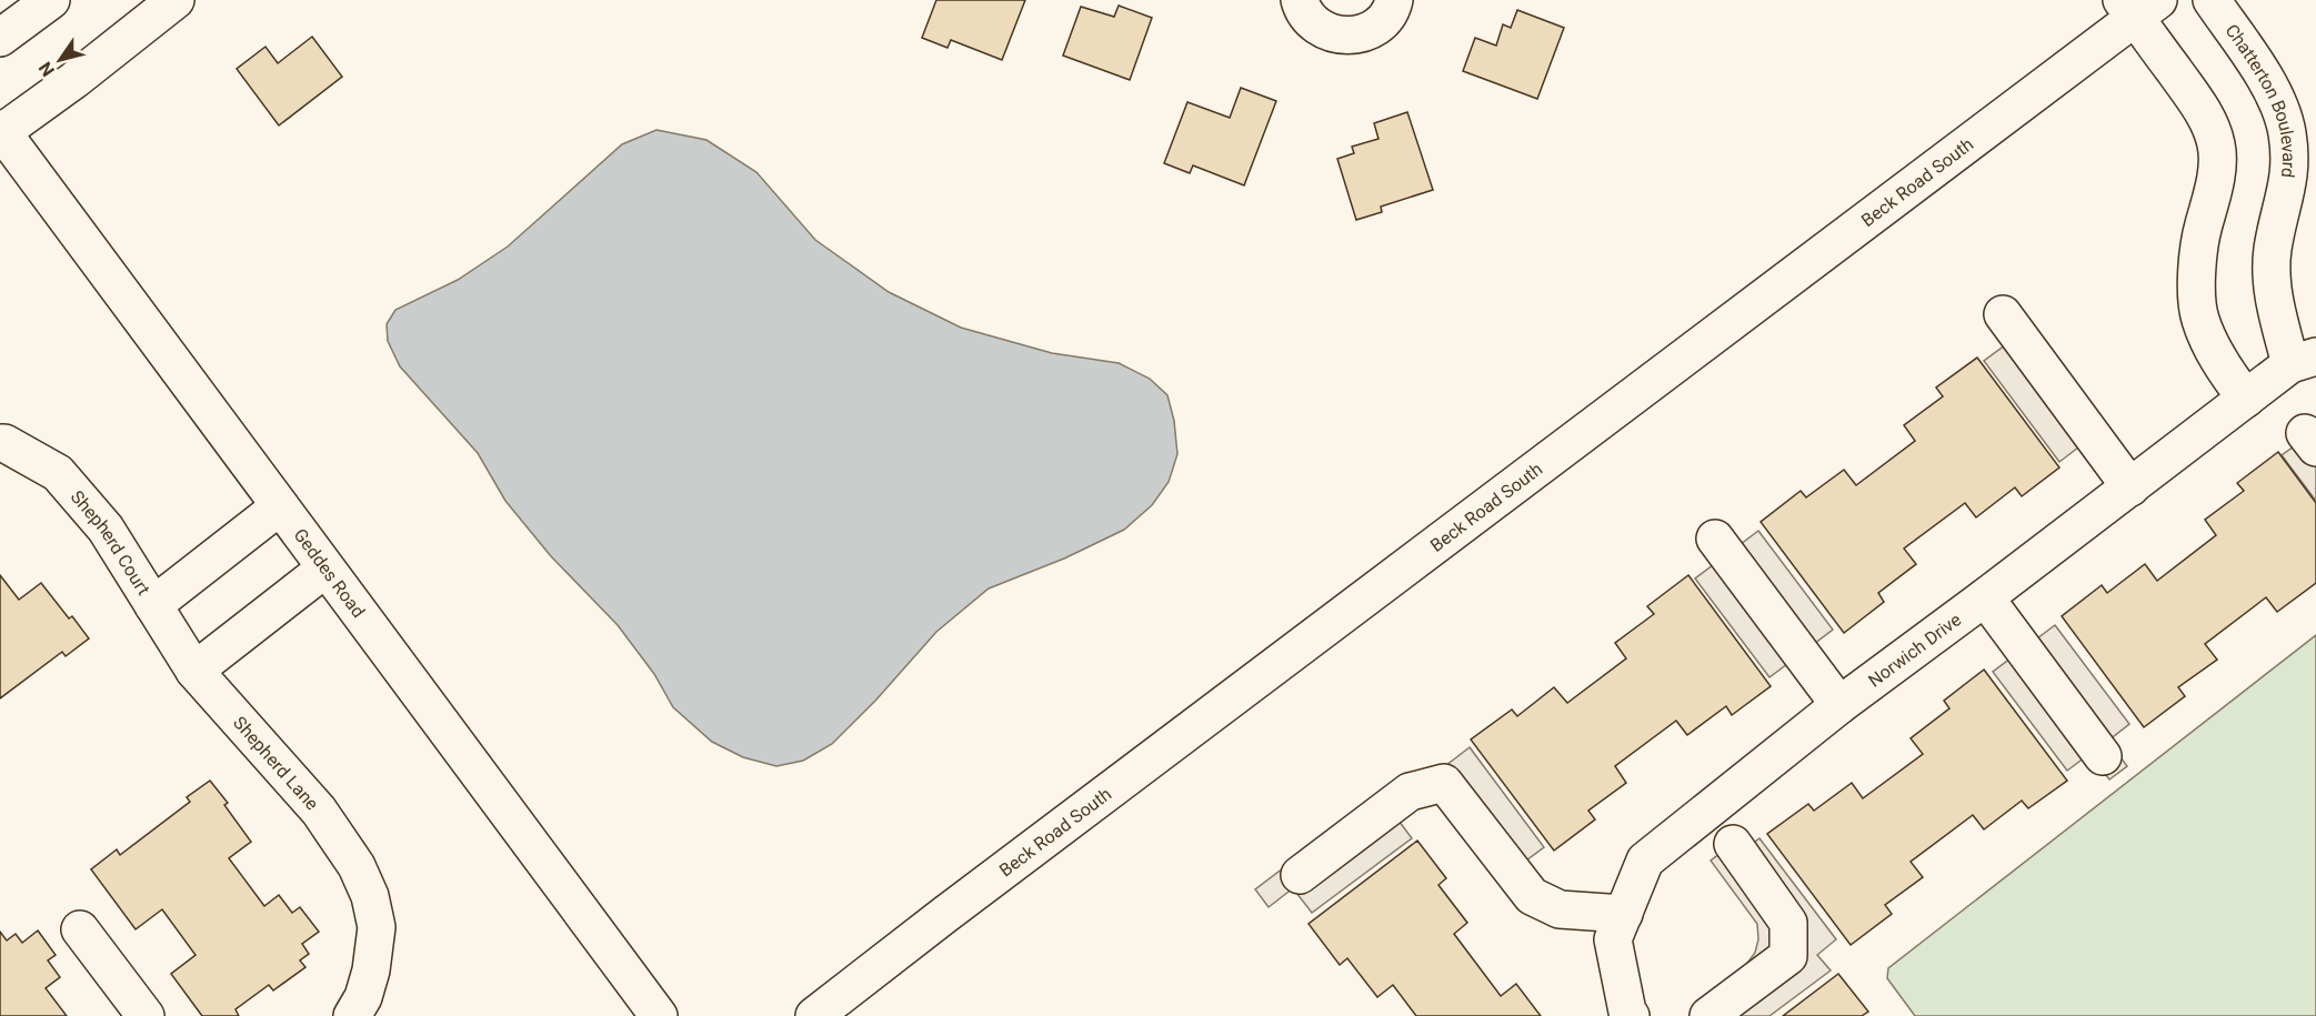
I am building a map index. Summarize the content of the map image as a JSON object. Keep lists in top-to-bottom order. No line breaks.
{"streets":{"street":["Chatterton Boulevard","Beck Road South","Shepherd Court","Geddes Road","Norwich Drive","Shepherd Lane"]},"crossings":[["Chatterton Boulevard","Norwich Drive"],["Shepherd Court","Shepherd Lane"]],"north":"bottom left"}
